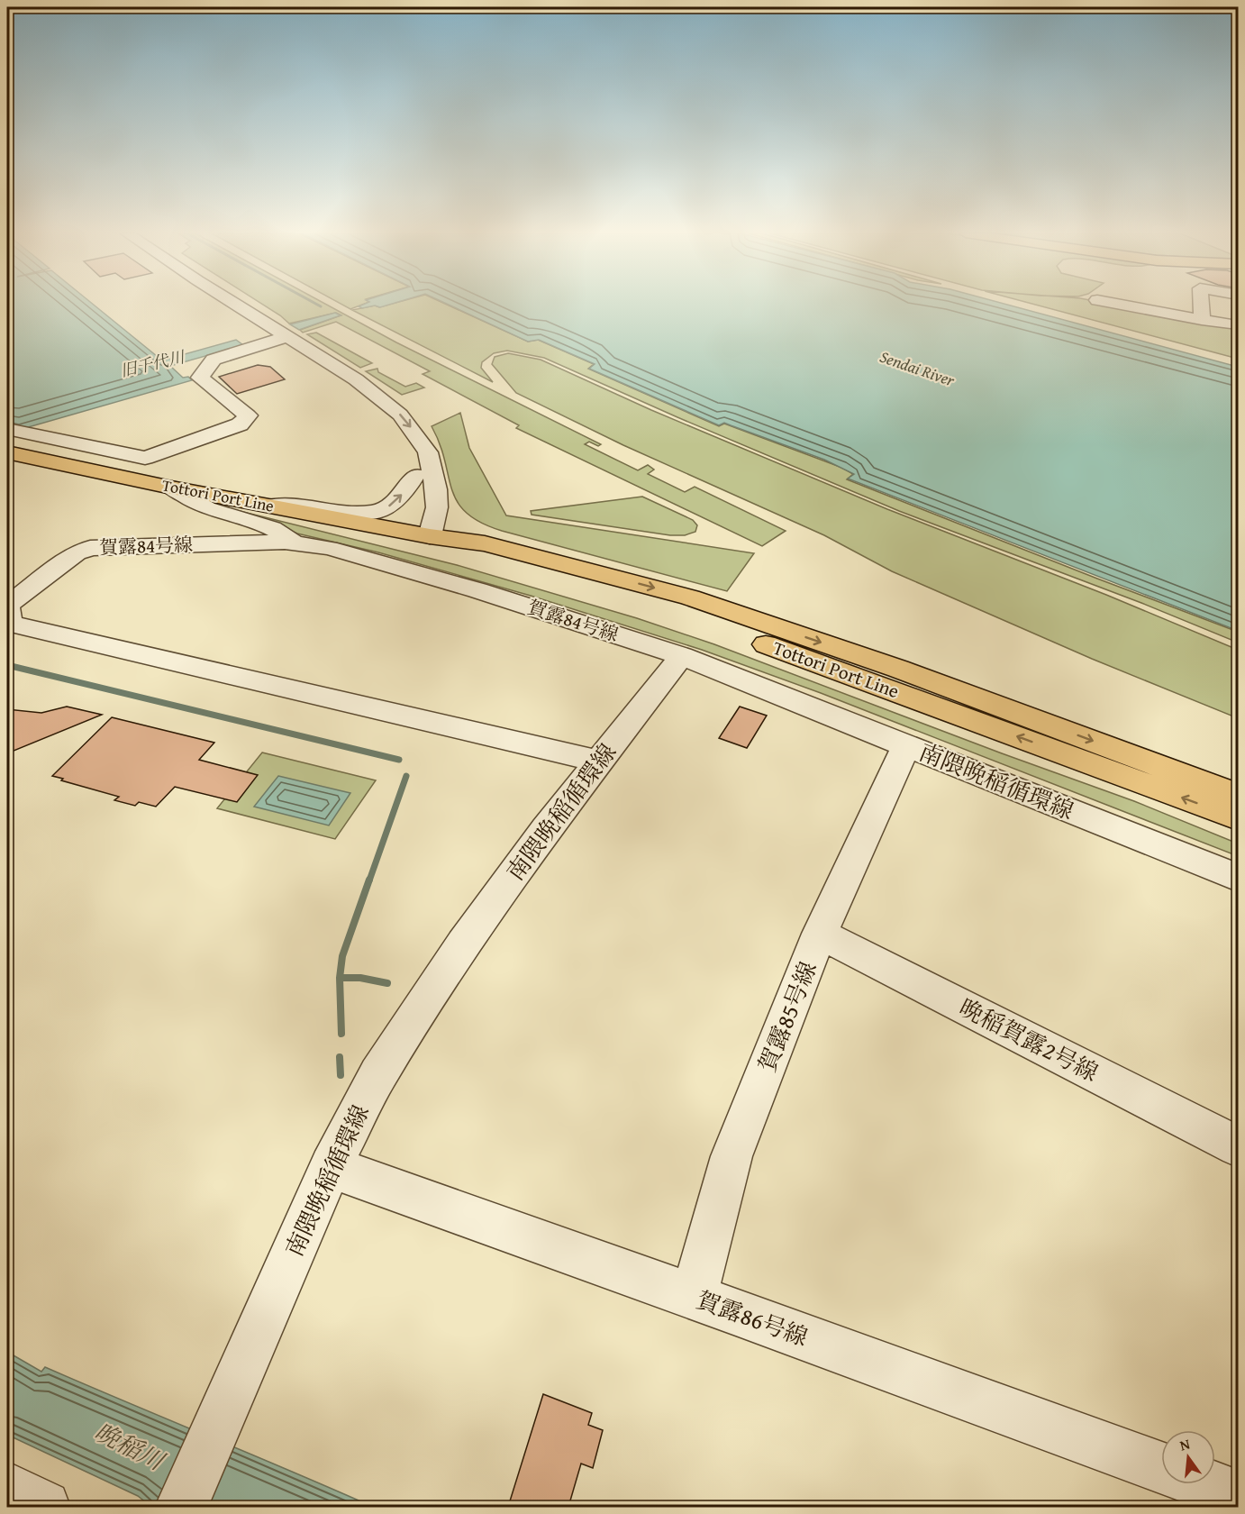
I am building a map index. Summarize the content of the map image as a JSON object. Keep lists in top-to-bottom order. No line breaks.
{"streets":{"main road":["Tottori Port Line"],"street":["賀露84号線","南隈晩稲循環線","賀露85号線","晩稲賀露2号線","賀露86号線"]},"crossings":[["賀露84号線","南隈晩稲循環線"],["南隈晩稲循環線","賀露85号線"],["南隈晩稲循環線","賀露86号線"],["賀露85号線","晩稲賀露2号線"],["賀露85号線","賀露86号線"]],"water":["旧千代川","Sendai River","晩稲川"],"north":"top"}
